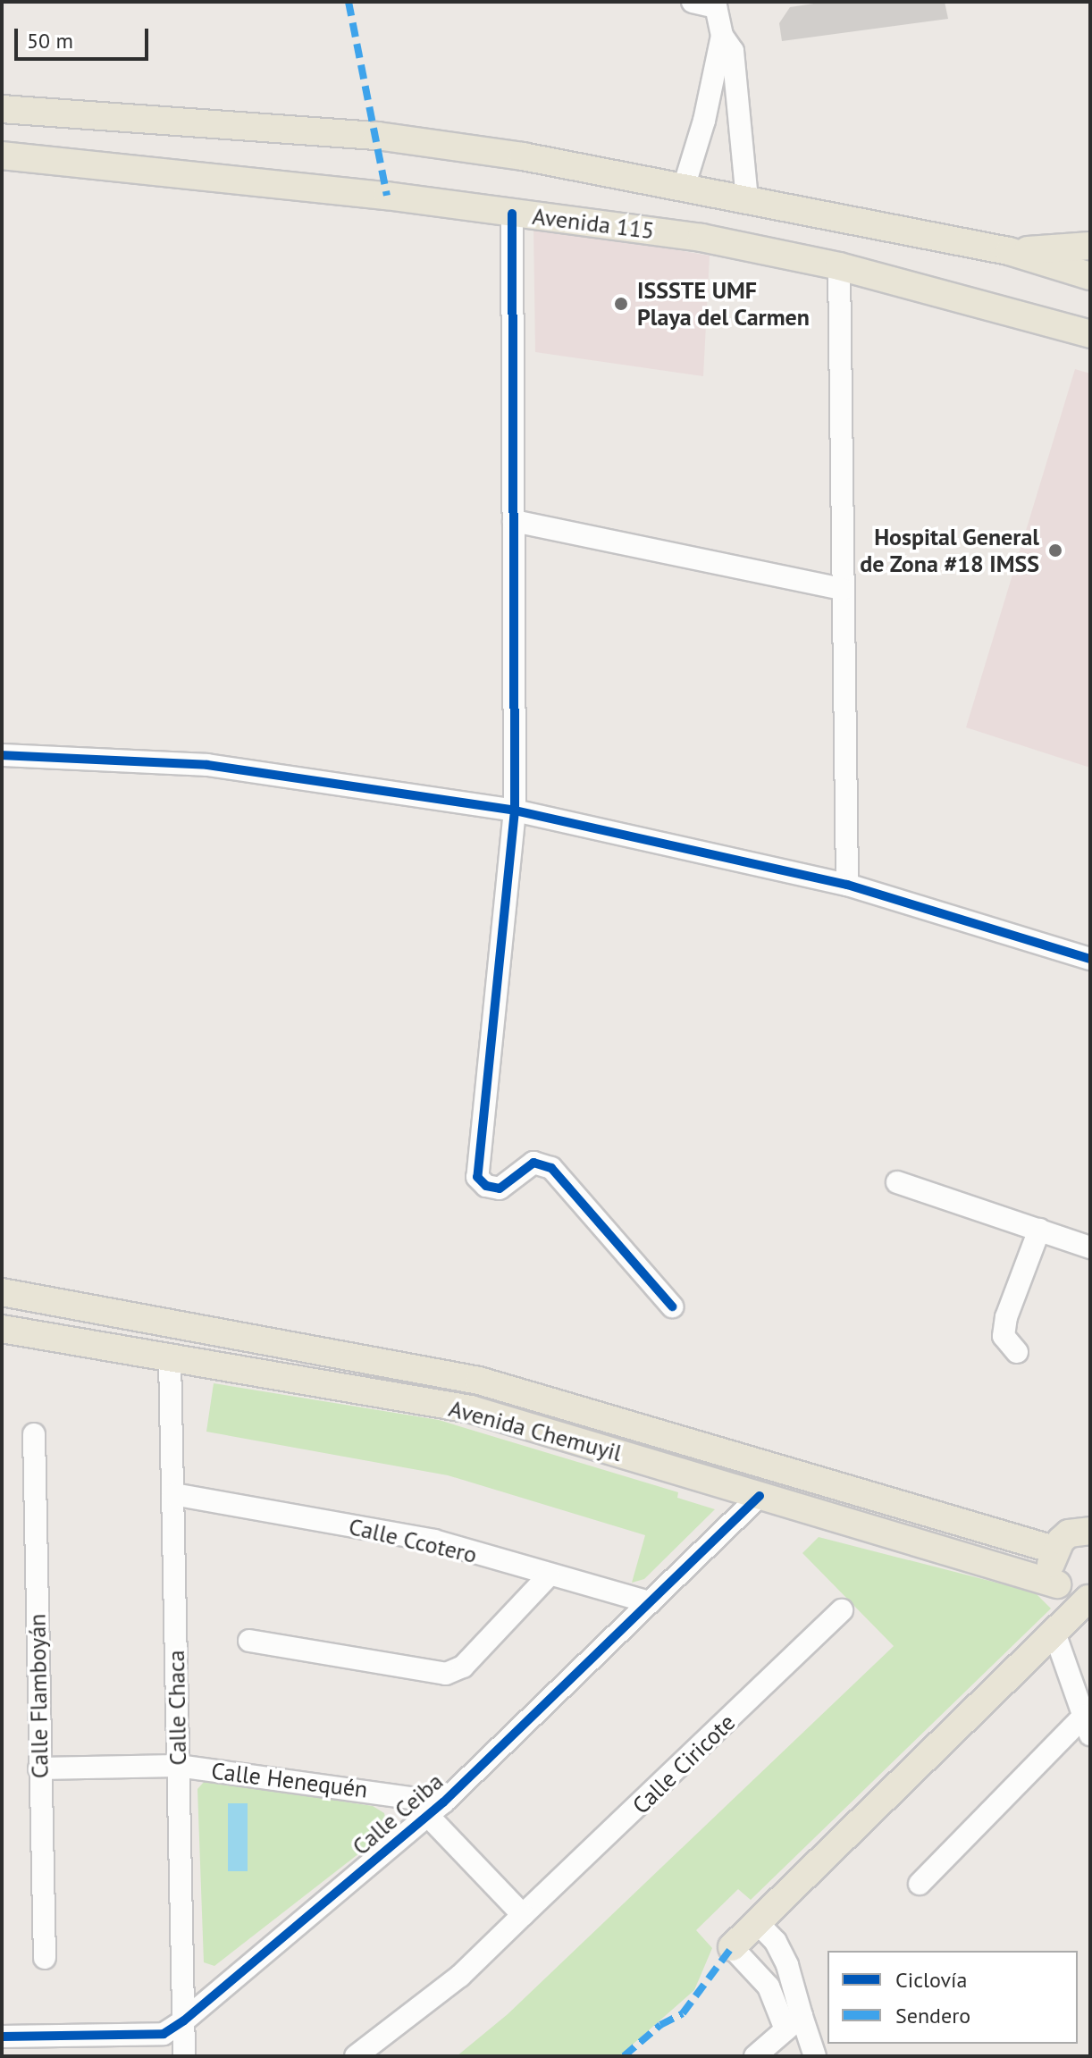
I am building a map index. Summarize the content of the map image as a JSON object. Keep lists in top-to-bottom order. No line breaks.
{"streets":{"main road":["Avenida 115","Avenida Chemuyil"],"street":["Calle Ccotero","Calle Flamboyán","Calle Chaca","Calle Ciricote","Calle Henequén","Calle Ceiba"]},"crossings":[["Avenida Chemuyil","Calle Chaca"],["Avenida Chemuyil","Calle Ceiba"],["Calle Ccotero","Calle Chaca"],["Calle Ccotero","Calle Ceiba"],["Calle Flamboyán","Calle Henequén"],["Calle Chaca","Calle Henequén"],["Calle Chaca","Calle Ceiba"],["Calle Henequén","Calle Ceiba"]],"places":["ISSSTE UMF Playa del Carmen","Hospital General de Zona #18 IMSS"],"legend":["Ciclovía","Sendero"],"scale_bar":"50 m"}
